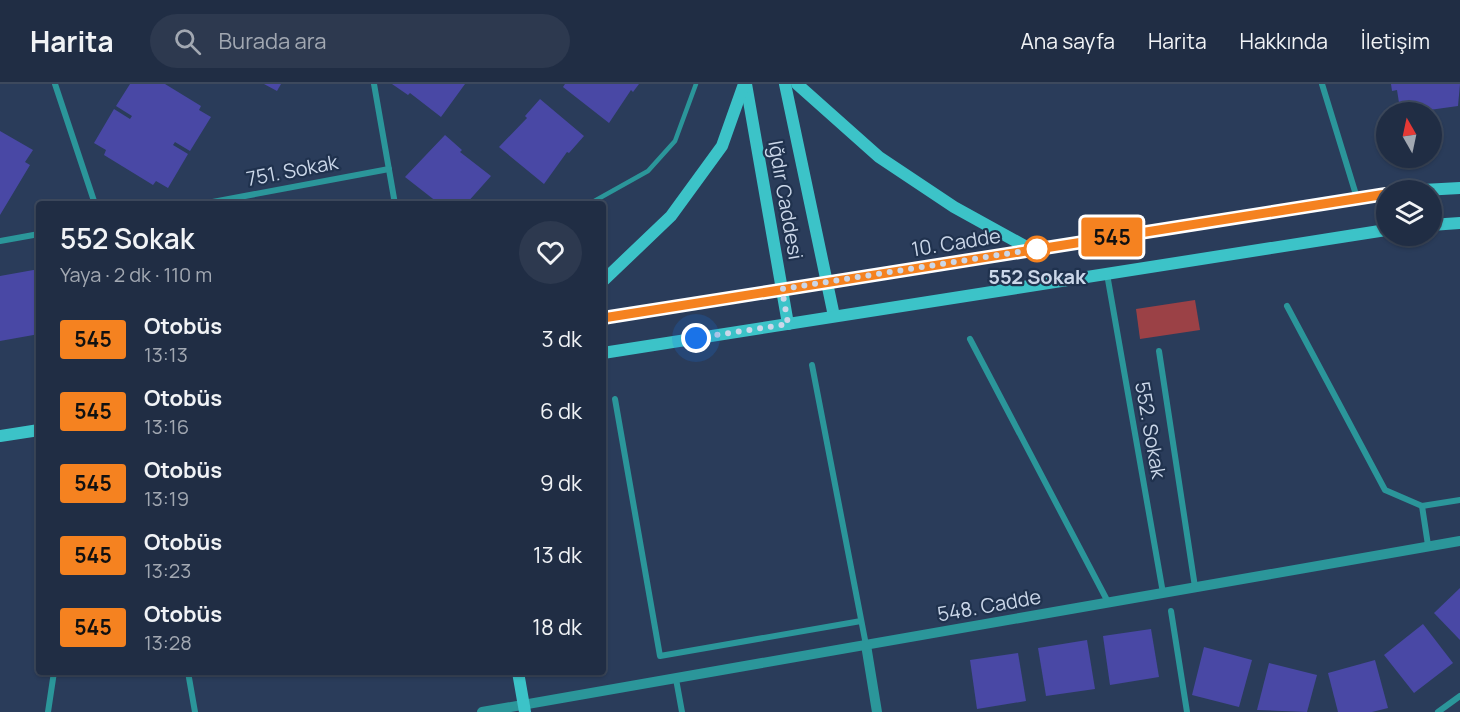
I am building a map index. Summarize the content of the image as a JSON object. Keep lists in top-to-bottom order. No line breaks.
{"streets":{"main road":["Iğdır Caddesi","10. Cadde"],"street":["751. Sokak","552. Sokak","548. Cadde"]},"crossings":[["Iğdır Caddesi","10. Cadde"],["552. Sokak","548. Cadde"]],"places":["552 Sokak"],"lines":["bus line 545"],"north":"top","page":{"header":"Harita","search":"Burada ara","nav":["Ana sayfa","Harita","Hakkında","İletişim"],"on_map":"545","heading":["552 Sokak","Yaya · 2 dk · 110 m"],"list":[{"mark":"545","name":"Otobüs","note":"13:13","value":"3 dk"},{"mark":"545","name":"Otobüs","note":"13:16","value":"6 dk"},{"mark":"545","name":"Otobüs","note":"13:19","value":"9 dk"},{"mark":"545","name":"Otobüs","note":"13:23","value":"13 dk"},{"mark":"545","name":"Otobüs","note":"13:28","value":"18 dk"}]}}
